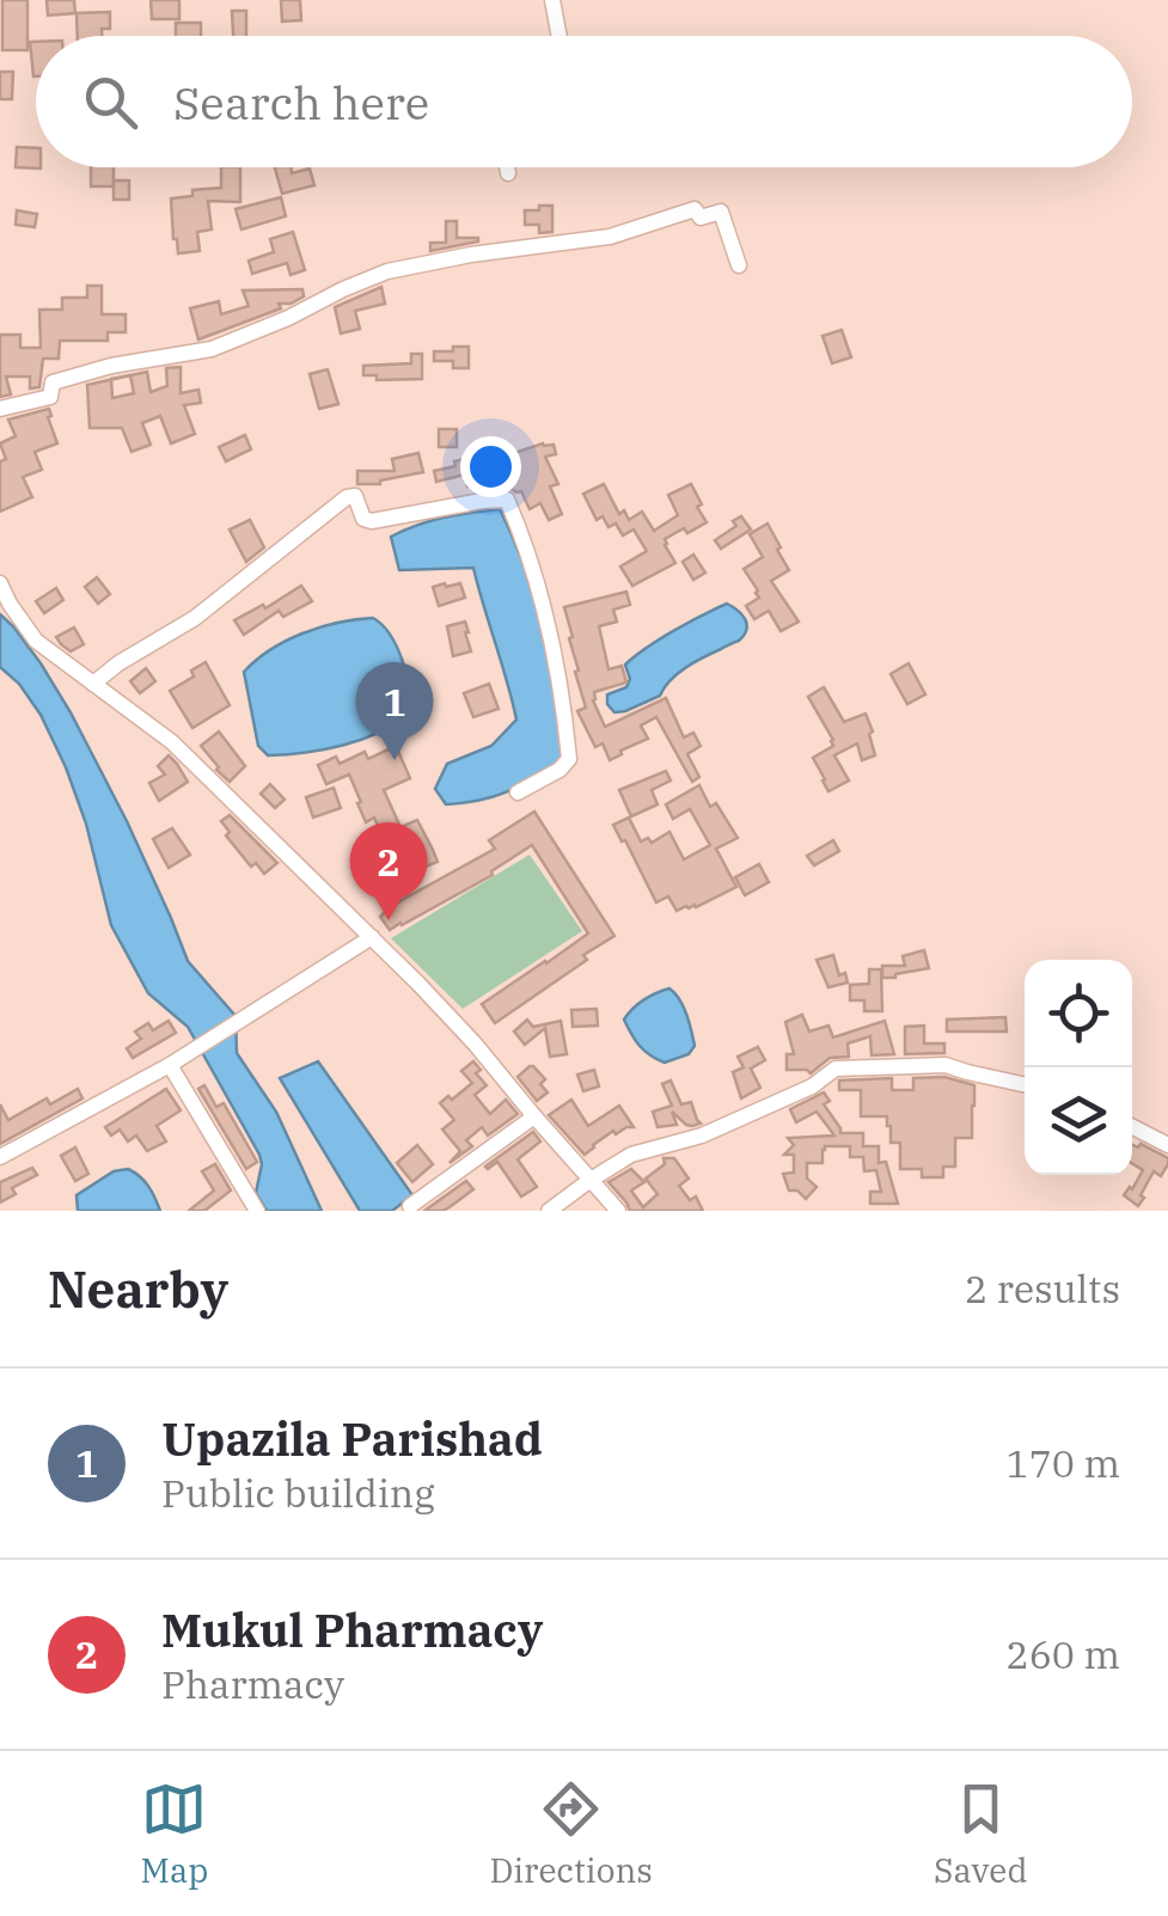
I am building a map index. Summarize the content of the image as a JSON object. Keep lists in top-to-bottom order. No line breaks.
{"page":{"search":"Search here","pins":["1","2"],"heading":["Nearby","2 results"],"list":[{"mark":"1","name":"Upazila Parishad","note":"Public building","value":"170 m"},{"mark":"2","name":"Mukul Pharmacy","note":"Pharmacy","value":"260 m"}],"nav":["Map","Directions","Saved"]}}
